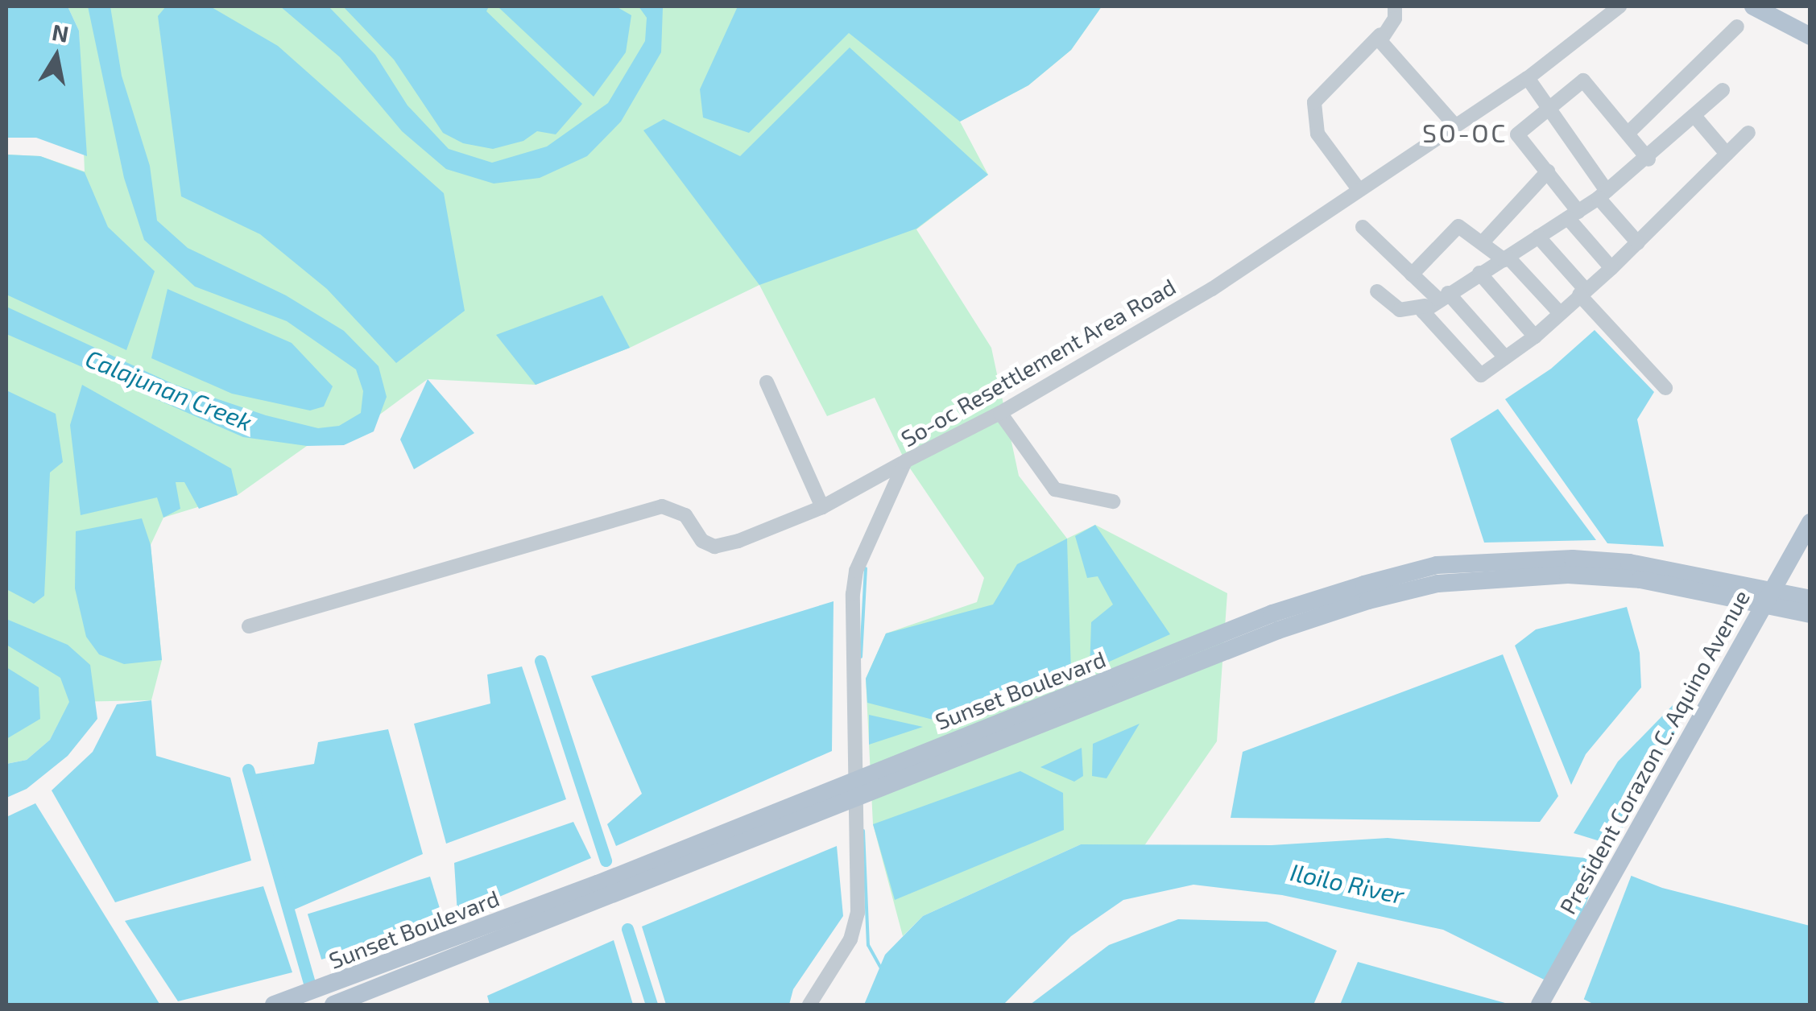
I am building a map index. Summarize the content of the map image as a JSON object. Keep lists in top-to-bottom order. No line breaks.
{"streets":{"main road":["Sunset Boulevard","President Corazon C. Aquino Avenue"],"street":["So-oc Resettlement Area Road"]},"crossings":[["So-oc Resettlement Area Road","Sunset Boulevard"],["Sunset Boulevard","President Corazon C. Aquino Avenue"]],"districts":["SO-OC"],"water":["Calajunan Creek","Iloilo River"],"north":"top"}
